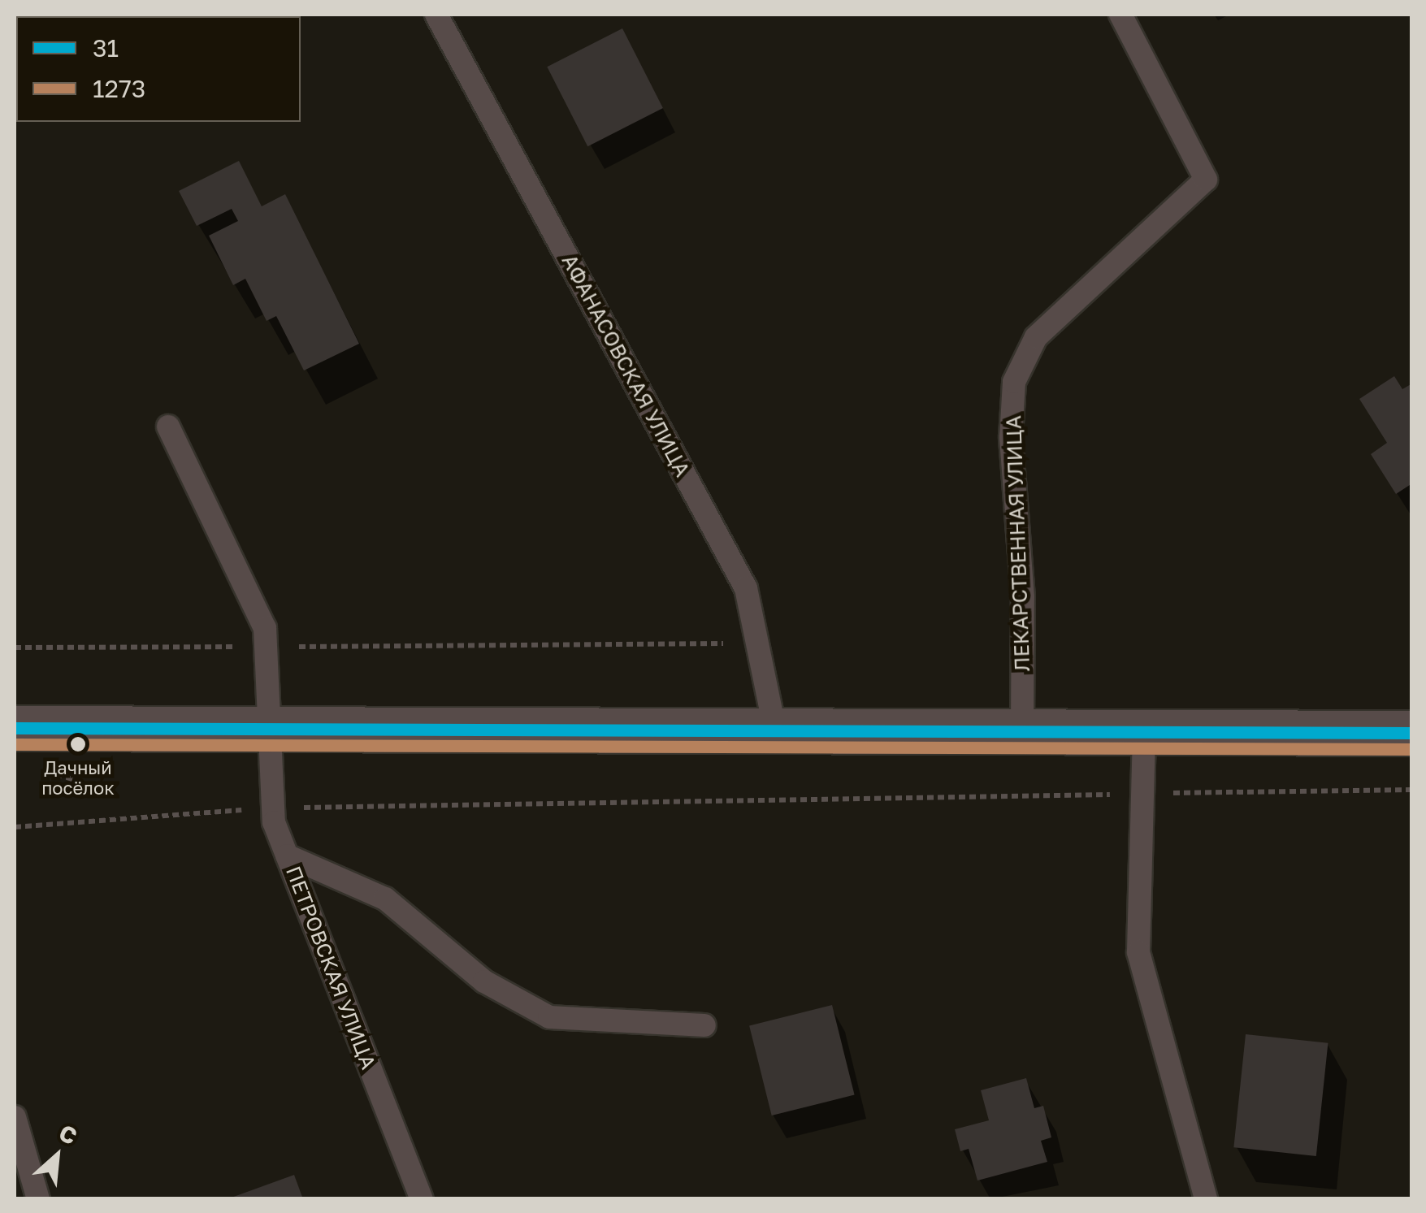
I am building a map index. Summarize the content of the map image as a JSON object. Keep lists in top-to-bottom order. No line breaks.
{"streets":{"lane":["АФАНАСОВСКАЯ УЛИЦА","ЛЕКАРСТВЕННАЯ УЛИЦА","ПЕТРОВСКАЯ УЛИЦА"]},"places":["Дачный посёлок"],"lines":["transit line 31","transit line 1273"],"legend":["31","1273"],"north":"top right"}
